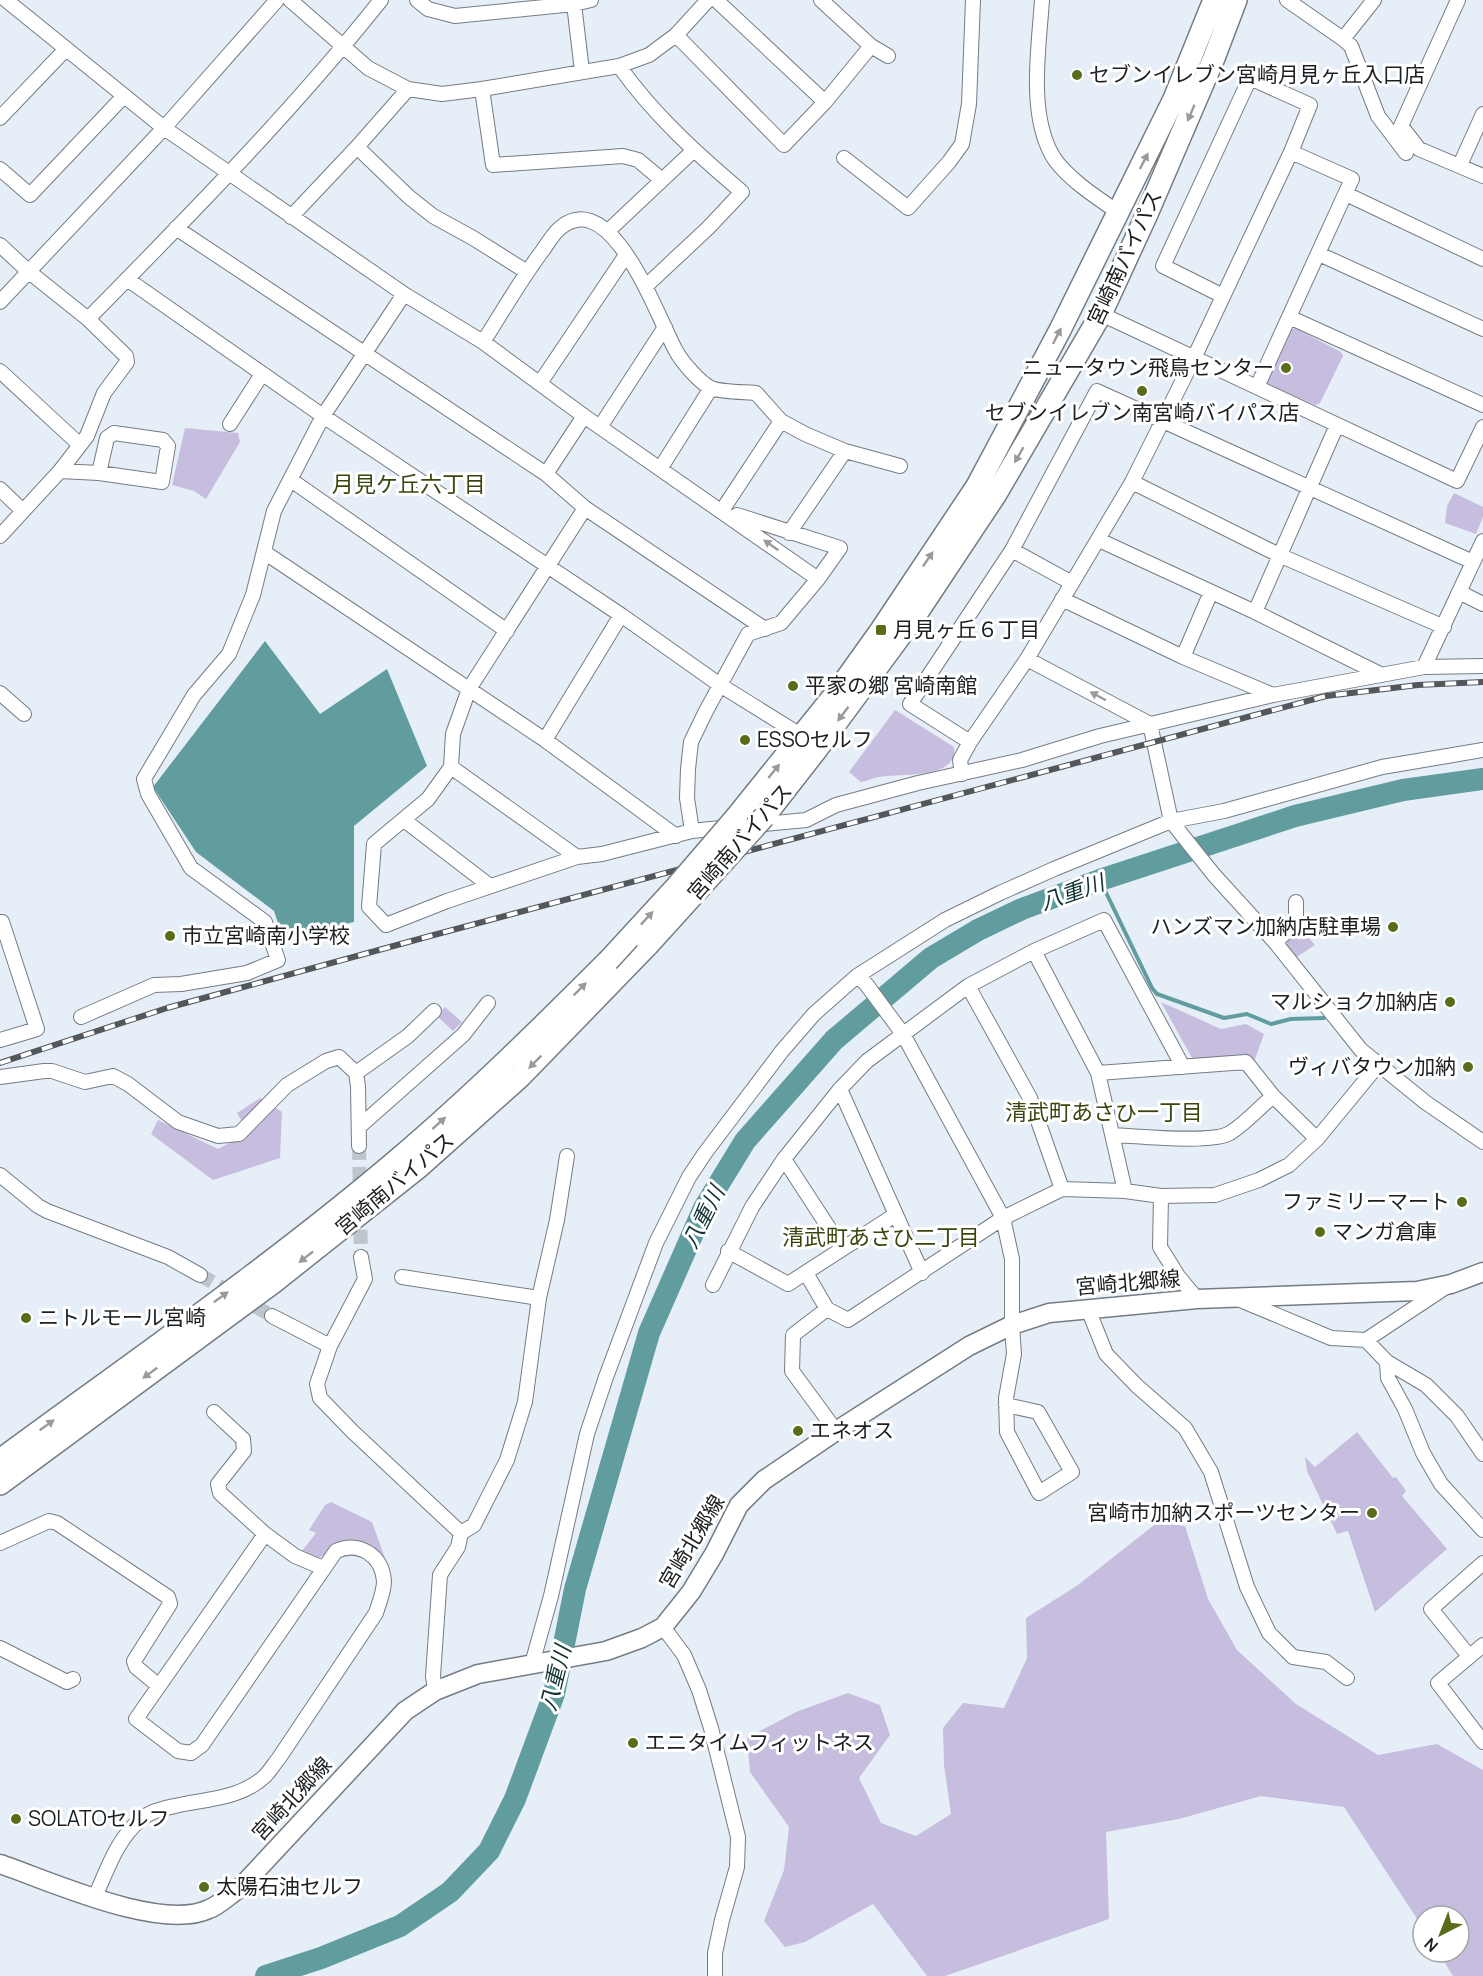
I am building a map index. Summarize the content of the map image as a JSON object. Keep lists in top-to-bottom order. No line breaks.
{"streets":{"highway":["宮崎南バイパス"],"main road":["宮崎北郷線"]},"districts":["月見ケ丘六丁目","清武町あさひ一丁目","清武町あさひ二丁目"],"water":["八重川"],"places":{"other":["セブンイレブン宮崎月見ヶ丘入口店","ニュータウン飛鳥センター","セブンイレブン南宮崎バイパス店","平家の郷 宮崎南館","ESSOセルフ","ハンズマン加納店駐車場","市立宮崎南小学校","マルショク加納店","ヴィバタウン加納","ファミリーマート","マンガ倉庫","ニトルモール宮崎","エネオス","宮崎市加納スポーツセンター","エニタイムフィットネス","SOLATOセルフ","太陽石油セルフ"],"transit":["月見ヶ丘６丁目"]},"north":"bottom left"}
